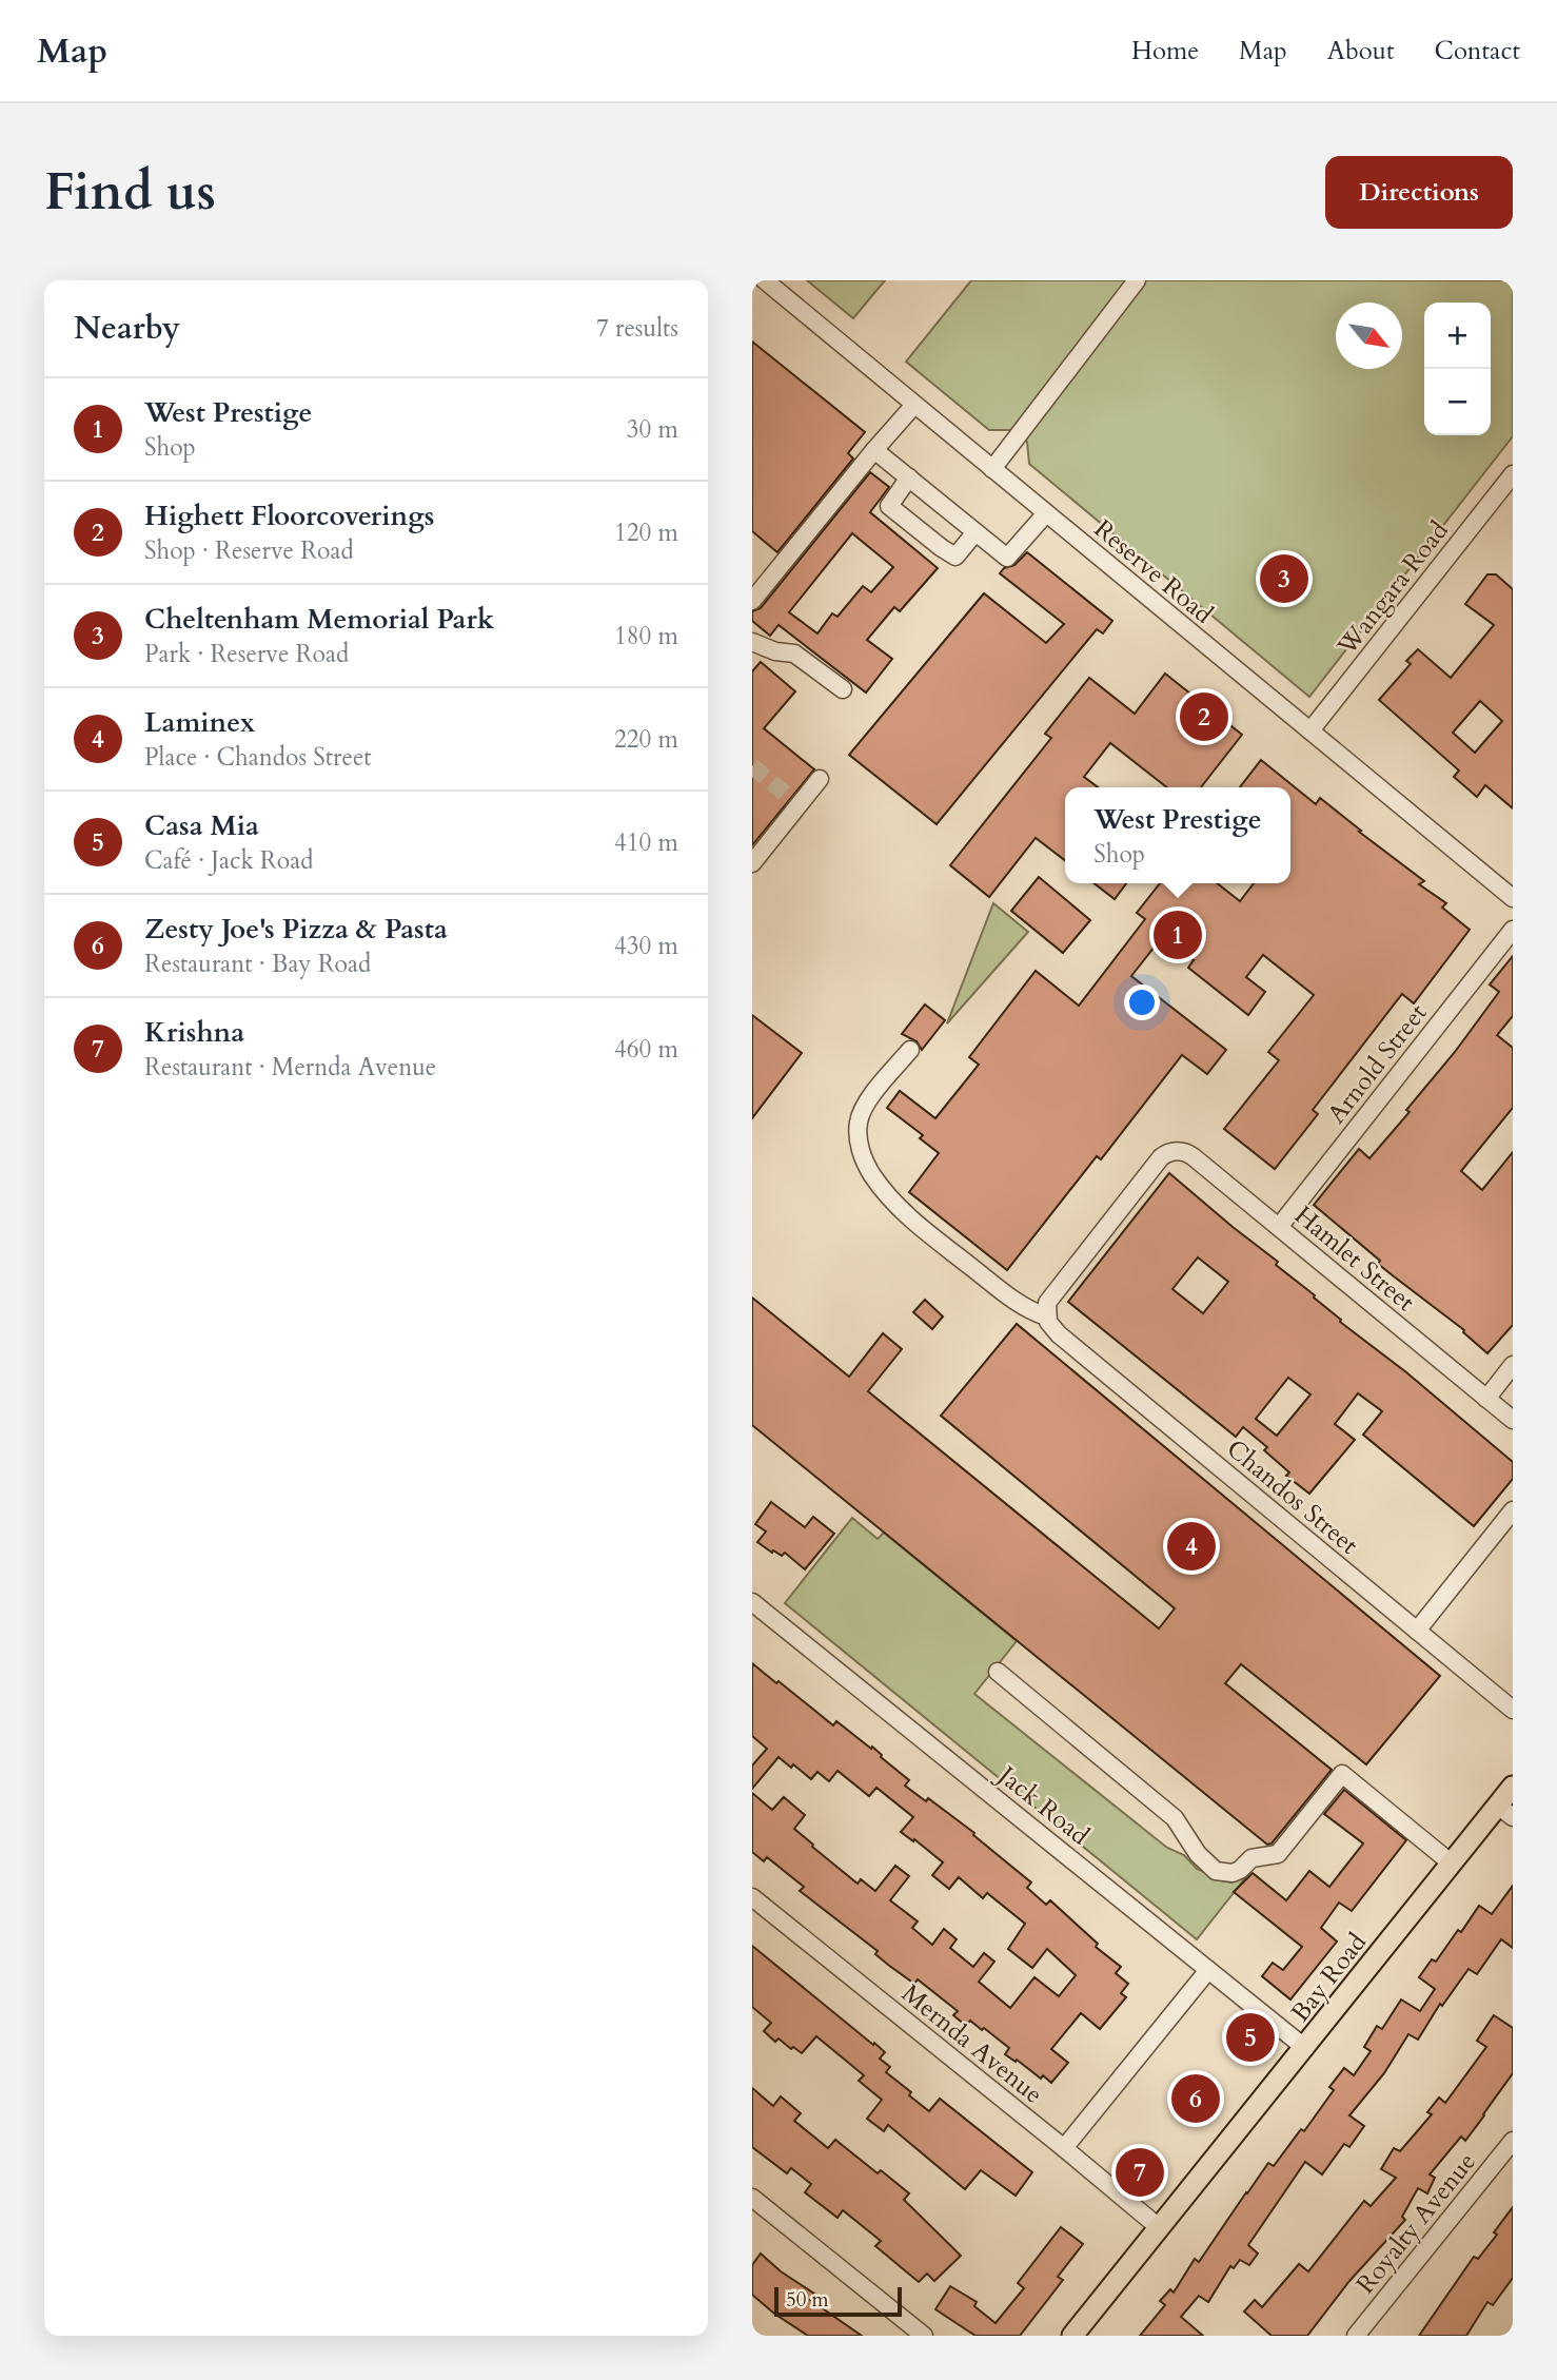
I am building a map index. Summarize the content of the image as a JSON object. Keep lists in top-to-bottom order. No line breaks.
{"streets":{"main road":["Bay Road"],"street":["Reserve Road","Wangara Road","Arnold Street","Hamlet Street","Chandos Street","Jack Road","Mernda Avenue","Royalty Avenue"]},"crossings":[["Reserve Road","Wangara Road"],["Arnold Street","Hamlet Street"],["Hamlet Street","Chandos Street"],["Jack Road","Bay Road"],["Bay Road","Mernda Avenue"]],"scale_bar":"50 m","north":"bottom right","page":{"header":"Map","nav":["Home","Map","About","Contact"],"buttons":"Directions","title":"Find us","heading":["Nearby","7 results"],"map_buttons":["+","−"],"list":[{"mark":"1","name":"West Prestige","note":"Shop","value":"30 m"},{"mark":"2","name":"Highett Floorcoverings","note":"Shop · Reserve Road","value":"120 m"},{"mark":"3","name":"Cheltenham Memorial Park","note":"Park · Reserve Road","value":"180 m"},{"mark":"4","name":"Laminex","note":"Place · Chandos Street","value":"220 m"},{"mark":"5","name":"Casa Mia","note":"Café · Jack Road","value":"410 m"},{"mark":"6","name":"Zesty Joe's Pizza & Pasta","note":"Restaurant · Bay Road","value":"430 m"},{"mark":"7","name":"Krishna","note":"Restaurant · Mernda Avenue","value":"460 m"}],"pins":["3","2","1","4","5","6","7"],"popup":["West Prestige","Shop"],"scale":"50 m"}}
